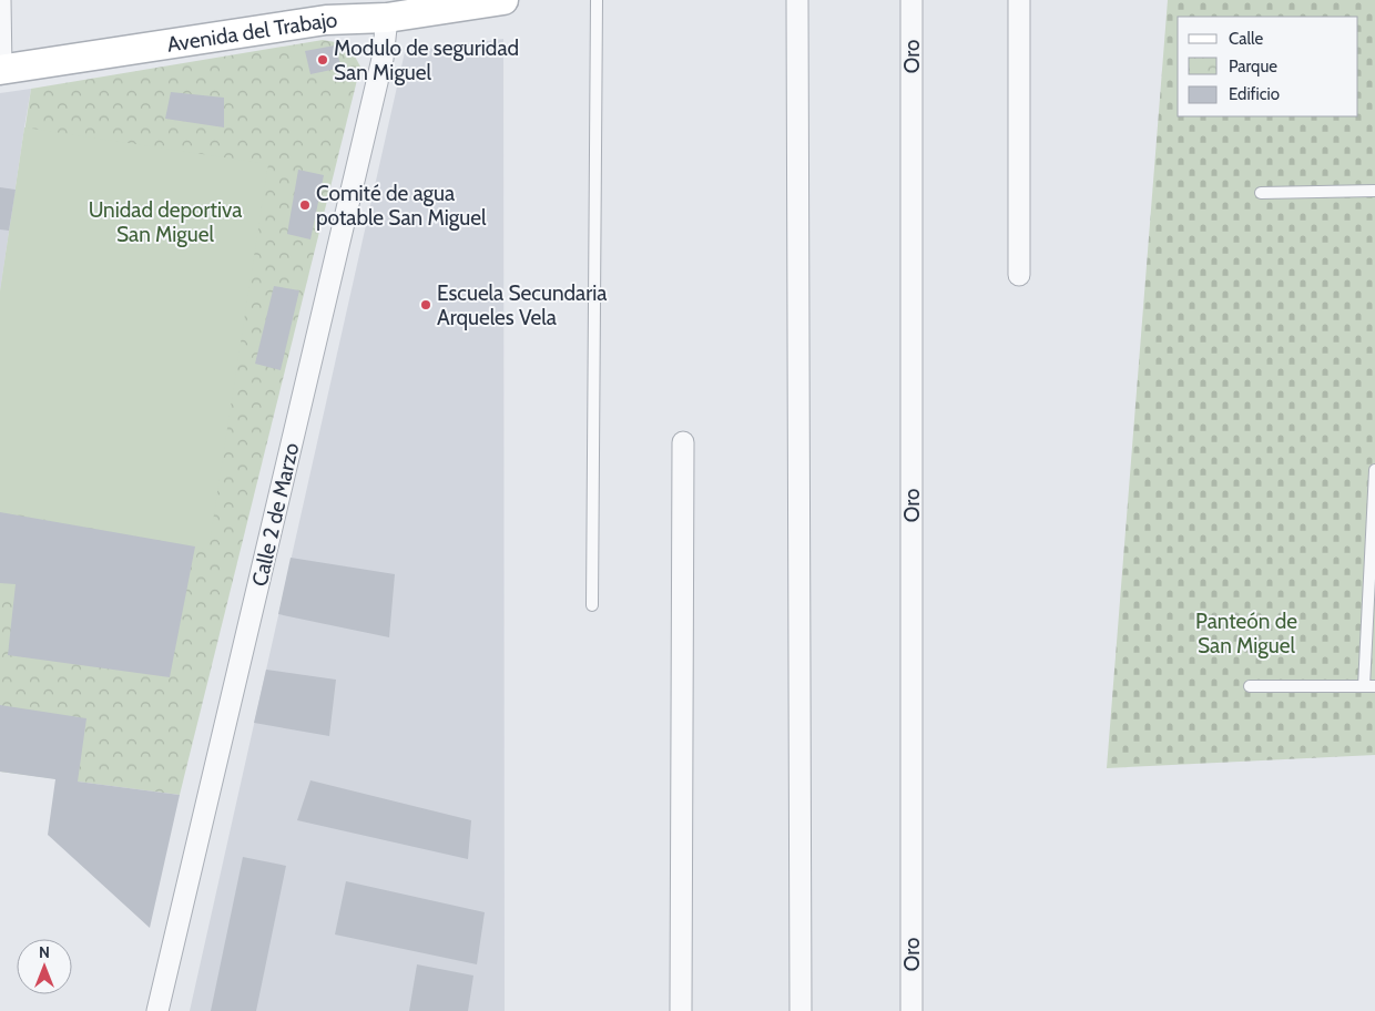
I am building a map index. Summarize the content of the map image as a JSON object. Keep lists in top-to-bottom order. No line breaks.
{"streets":{"main road":["Avenida del Trabajo"],"street":["Oro","Calle 2 de Marzo"]},"crossings":[["Avenida del Trabajo","Calle 2 de Marzo"]],"parks":["Unidad deportiva San Miguel","Panteón de San Miguel"],"places":["Modulo de seguridad San Miguel","Comité de agua potable San Miguel","Escuela Secundaria Arqueles Vela"],"legend":["Calle","Parque","Edificio"],"north":"top"}
